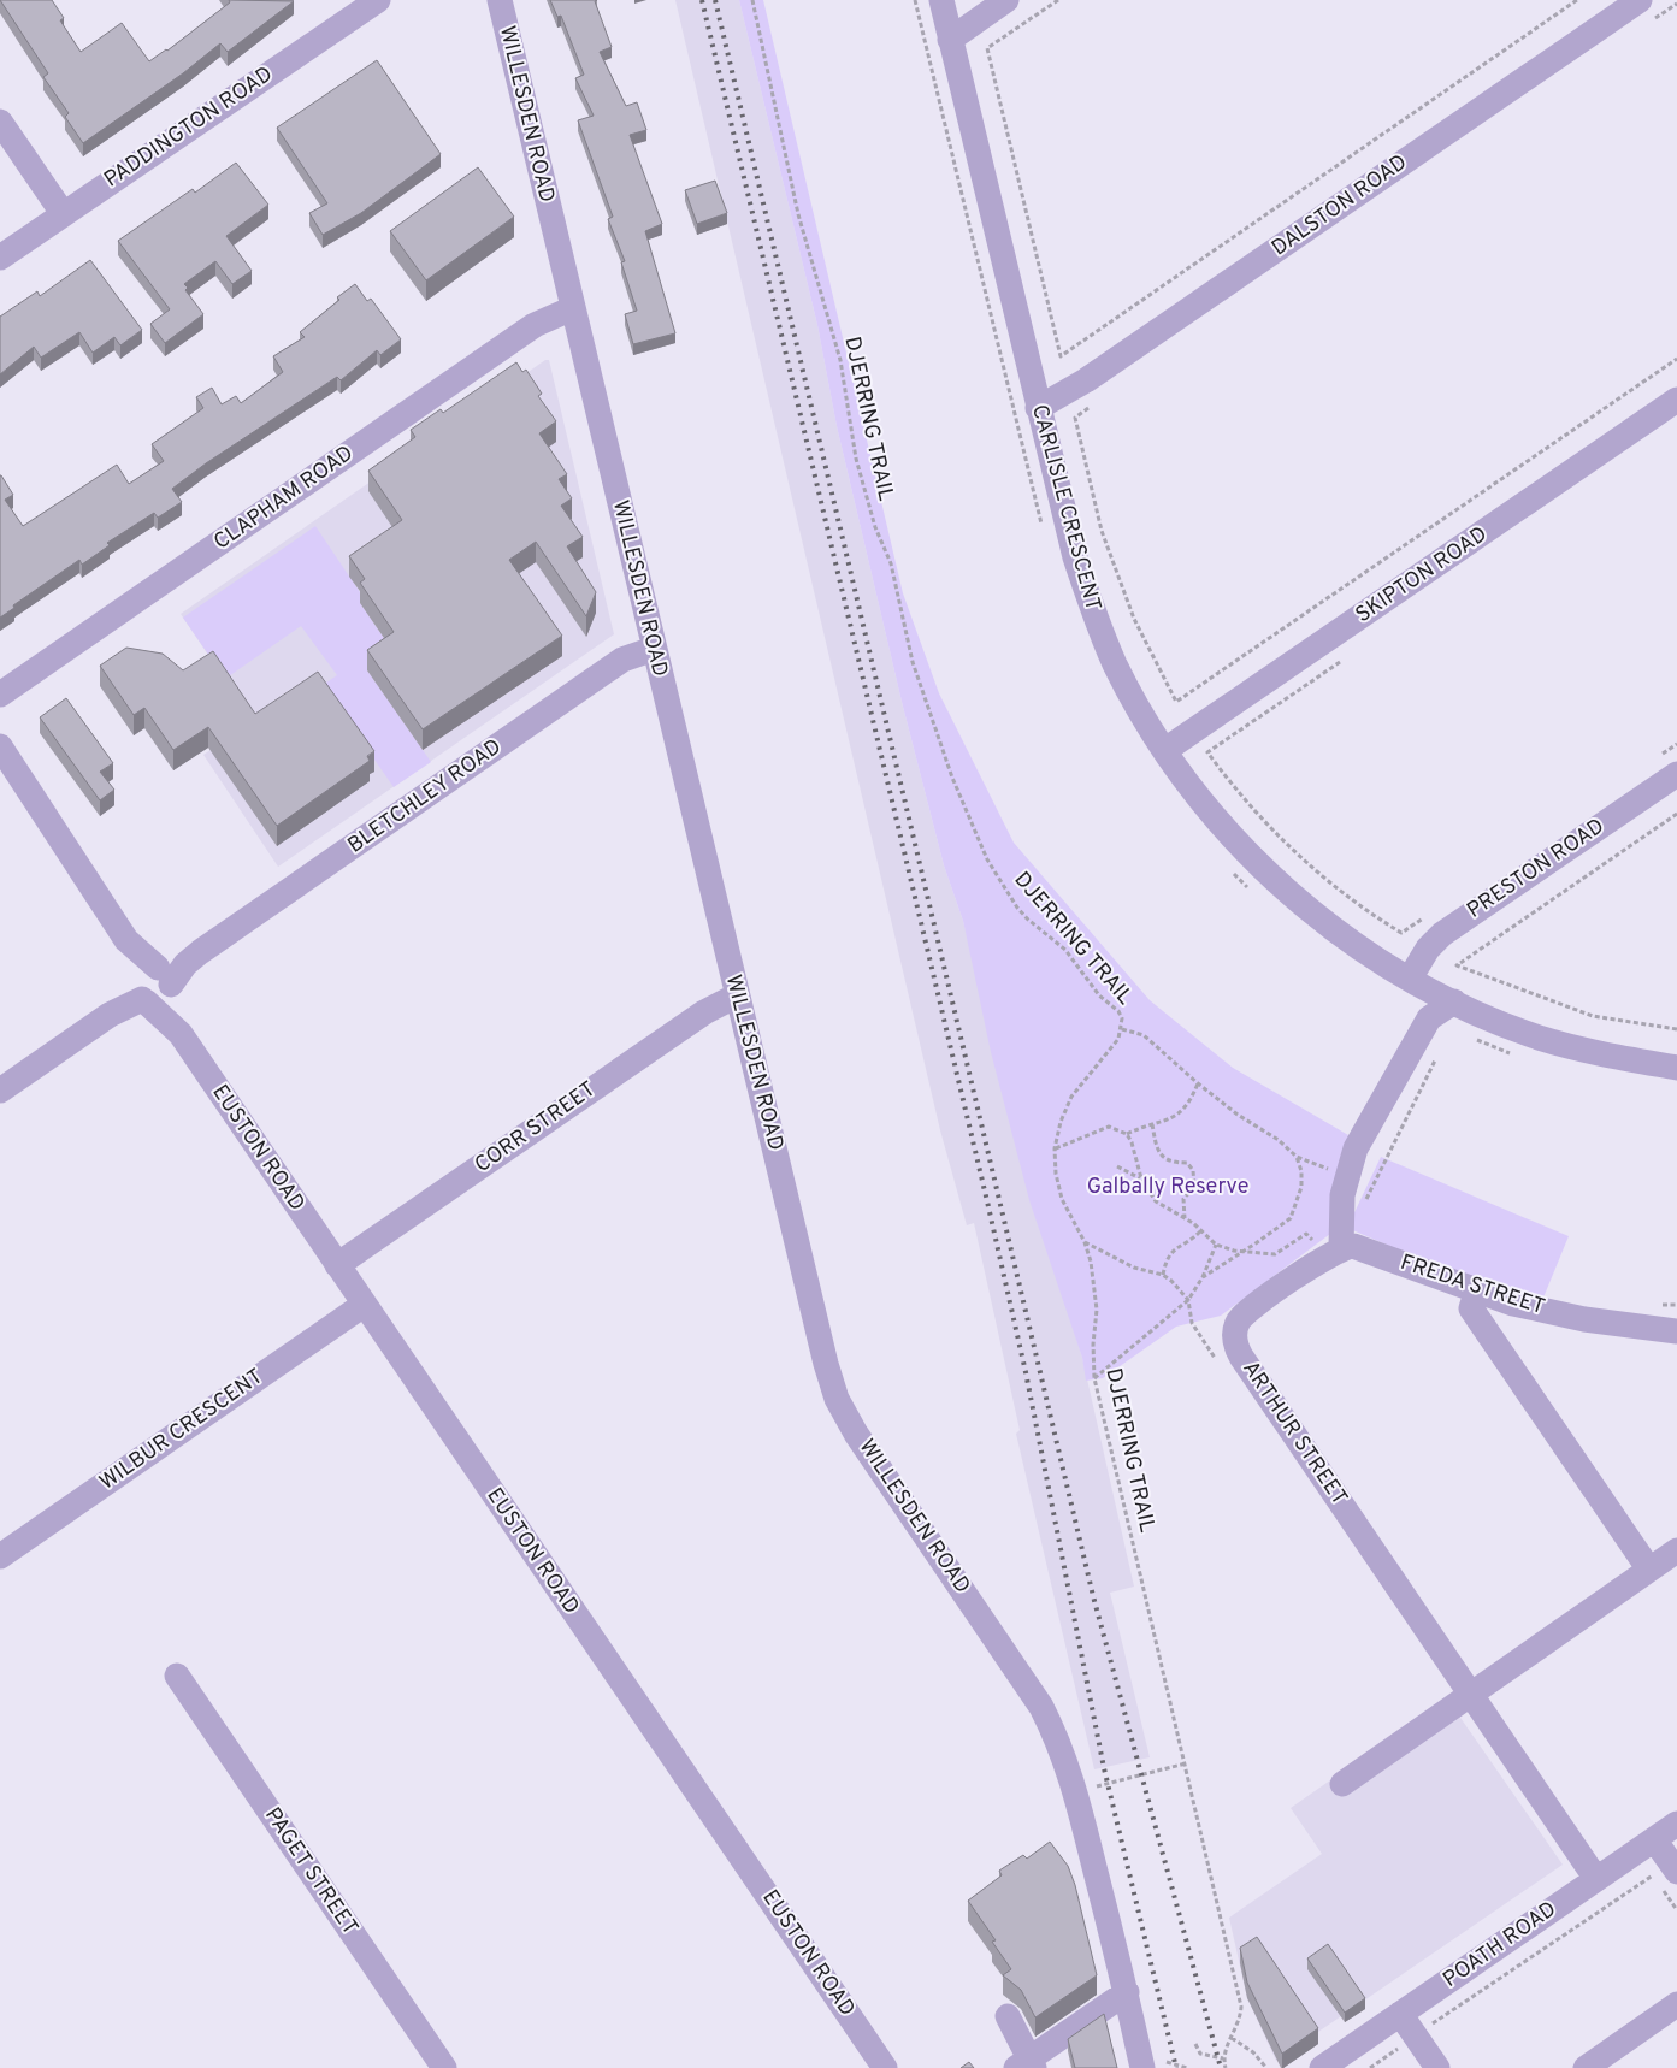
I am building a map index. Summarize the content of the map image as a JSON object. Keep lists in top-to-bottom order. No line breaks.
{"streets":{"street":["WILLESDEN ROAD","PADDINGTON ROAD","DALSTON ROAD","CLAPHAM ROAD","CARLISLE CRESCENT","SKIPTON ROAD","BLETCHLEY ROAD","PRESTON ROAD","CORR STREET","EUSTON ROAD","FREDA STREET","WILBUR CRESCENT","ARTHUR STREET","PAGET STREET","POATH ROAD"],"path":["DJERRING TRAIL"]},"crossings":[["WILLESDEN ROAD","CLAPHAM ROAD"],["WILLESDEN ROAD","BLETCHLEY ROAD"],["WILLESDEN ROAD","CORR STREET"],["DALSTON ROAD","CARLISLE CRESCENT"],["CARLISLE CRESCENT","SKIPTON ROAD"],["CARLISLE CRESCENT","PRESTON ROAD"],["BLETCHLEY ROAD","EUSTON ROAD"],["CORR STREET","EUSTON ROAD"],["EUSTON ROAD","WILBUR CRESCENT"],["FREDA STREET","ARTHUR STREET"],["ARTHUR STREET","POATH ROAD"]],"parks":["Galbally Reserve"]}
